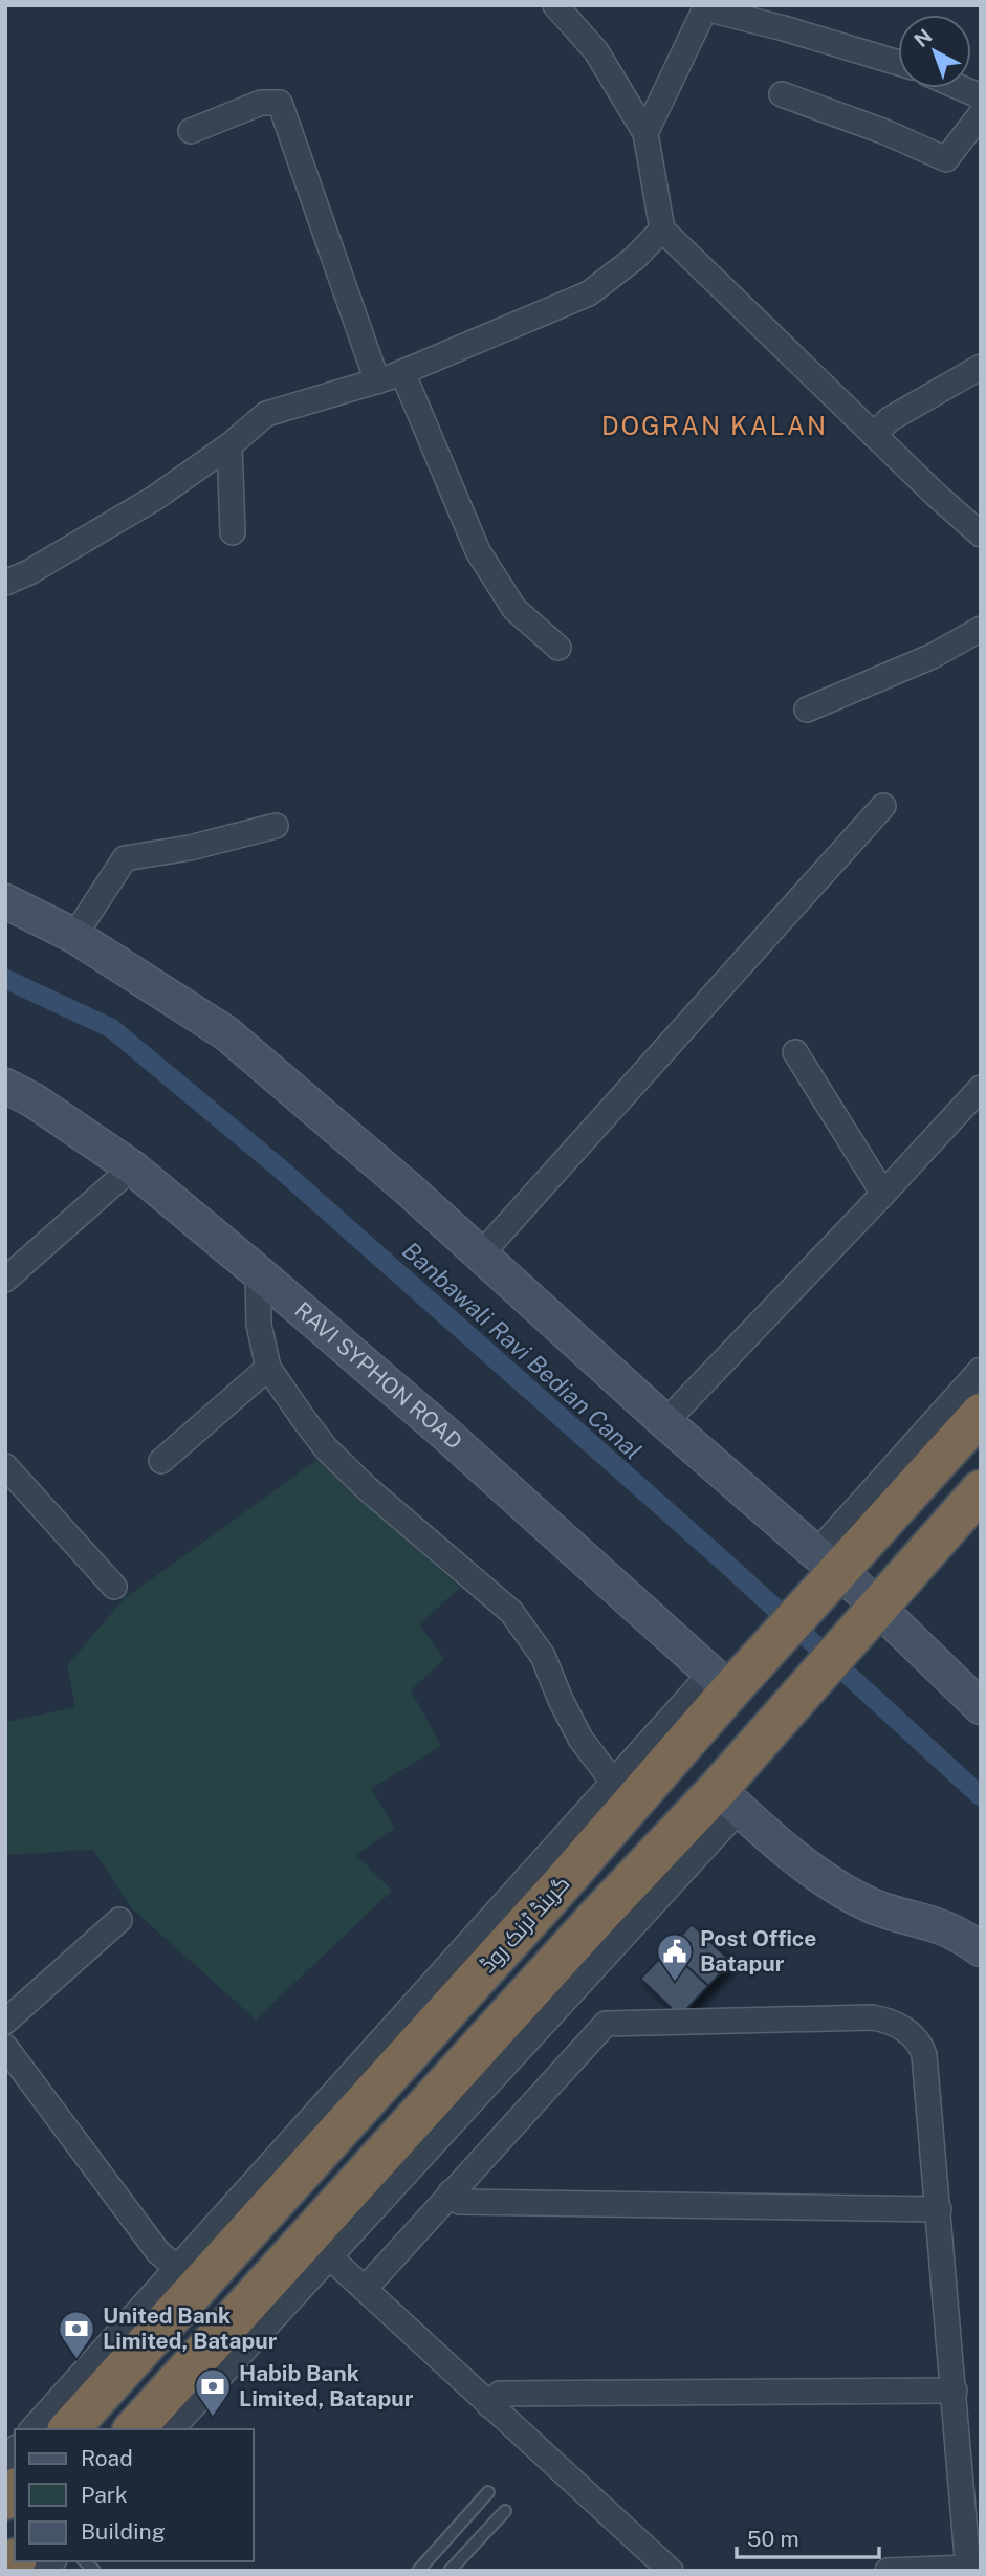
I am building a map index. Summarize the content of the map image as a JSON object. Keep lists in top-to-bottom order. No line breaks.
{"streets":{"highway":["گرینڈ ٹرنک روڈ"],"street":["RAVI SYPHON ROAD"]},"crossings":[["RAVI SYPHON ROAD","گرینڈ ٹرنک روڈ"]],"districts":["DOGRAN KALAN"],"water":["Banbawali Ravi Bedian Canal"],"places":{"public building":["Post Office Batapur"],"bank":["United Bank Limited, Batapur","Habib Bank Limited, Batapur"]},"legend":["Road","Park","Building"],"scale_bar":"50 m","north":"top left"}
